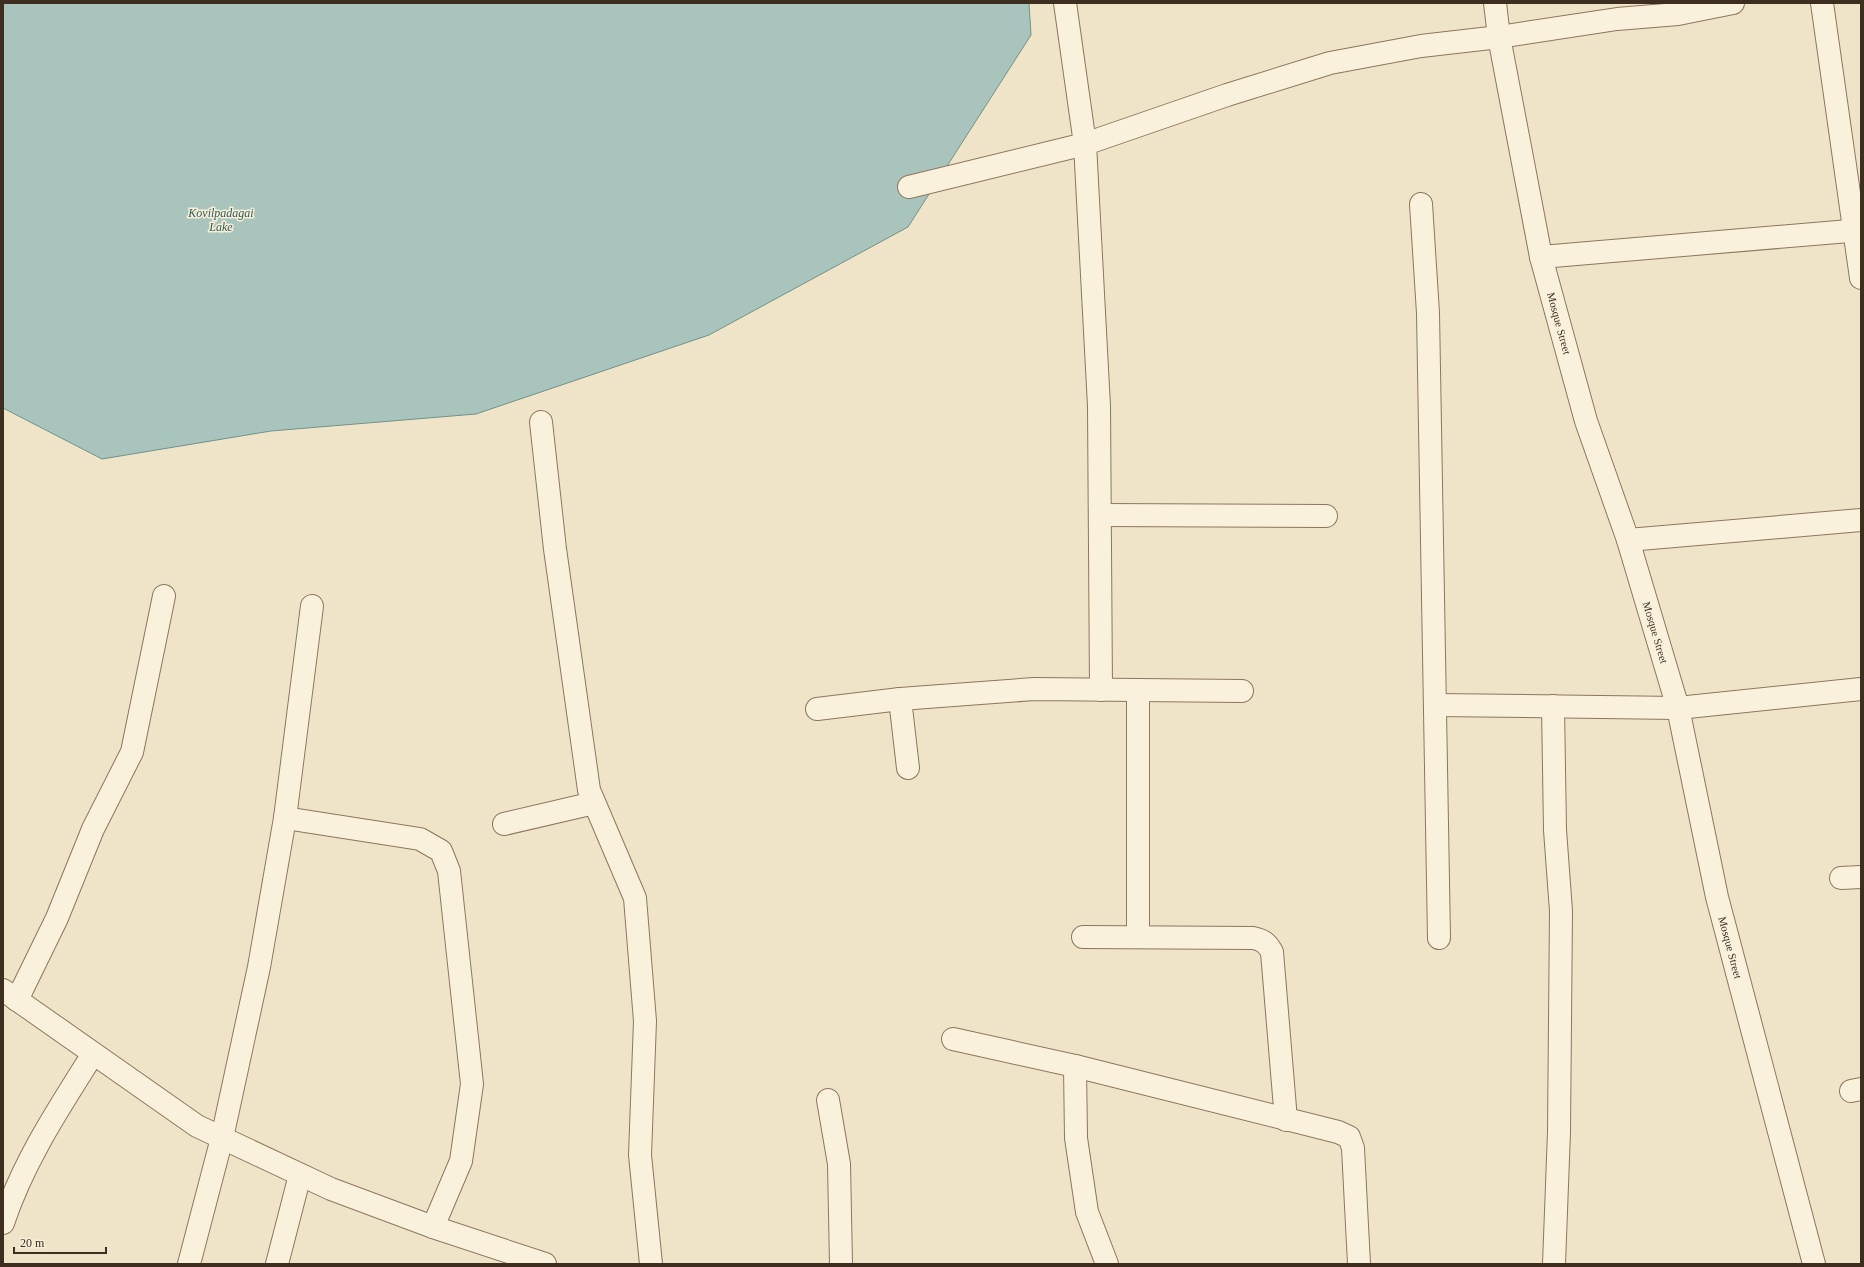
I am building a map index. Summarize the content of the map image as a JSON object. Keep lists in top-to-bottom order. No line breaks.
{"streets":{"street":["Mosque Street"]},"water":["Kovilpadagai Lake"],"scale_bar":"20 m"}
